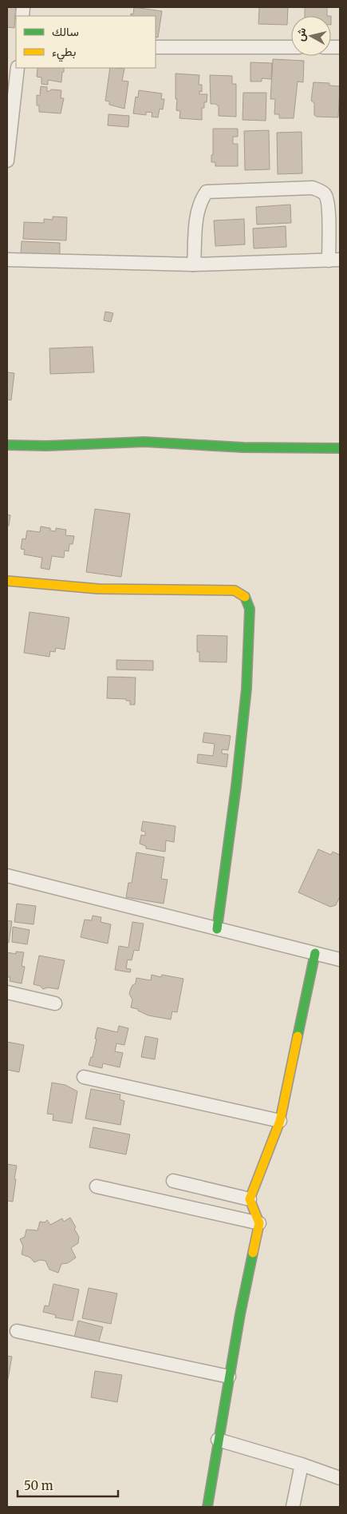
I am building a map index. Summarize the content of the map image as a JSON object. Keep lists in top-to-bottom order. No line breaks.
{"legend":["سالك","بطيء"],"scale_bar":"50 m","north":"left"}
